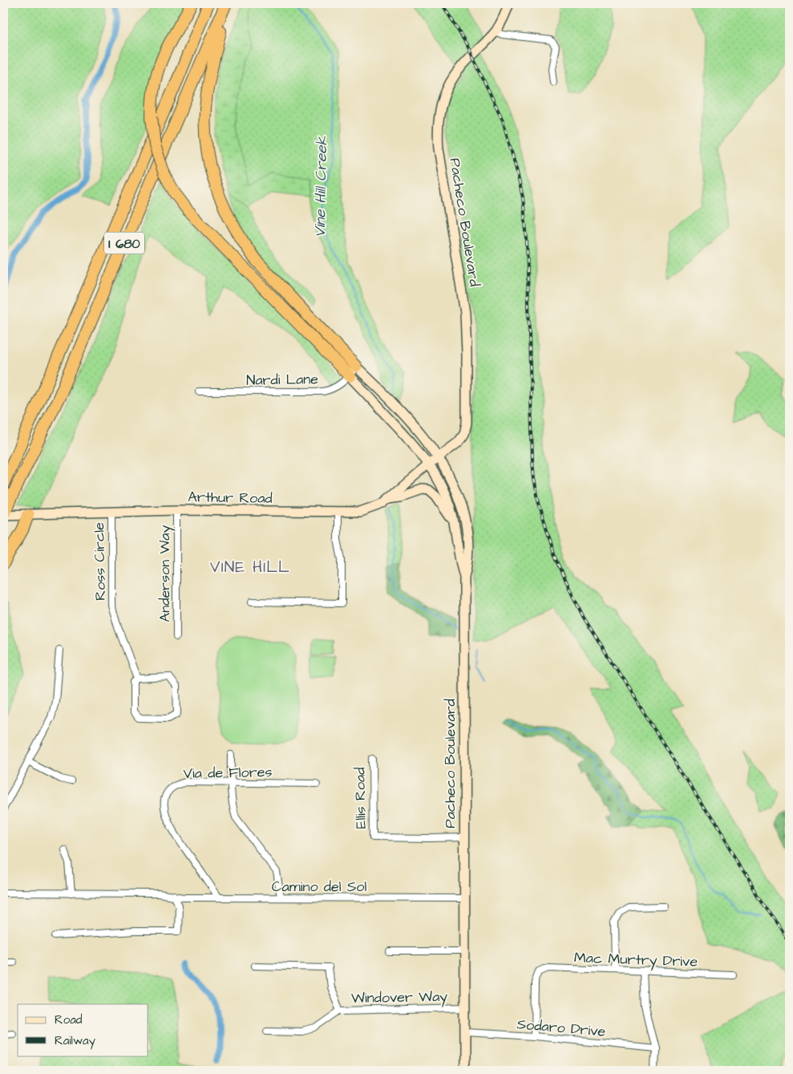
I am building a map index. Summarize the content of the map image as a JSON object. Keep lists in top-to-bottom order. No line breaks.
{"streets":{"highway":["I 680"],"main road":["Pacheco Boulevard","Arthur Road"],"street":["Nardi Lane","Ross Circle","Anderson Way","Via de Flores","Ellis Road","Camino del Sol","Mac Murtry Drive","Windover Way","Sodaro Drive"]},"crossings":[["Pacheco Boulevard","Nardi Lane"],["Pacheco Boulevard","Arthur Road"],["Pacheco Boulevard","Ellis Road"],["Pacheco Boulevard","Camino del Sol"],["Pacheco Boulevard","Windover Way"],["Pacheco Boulevard","Sodaro Drive"],["I 680","Arthur Road"],["Arthur Road","Ross Circle"],["Arthur Road","Anderson Way"],["Via de Flores","Camino del Sol"],["Mac Murtry Drive","Sodaro Drive"]],"districts":["VINE HILL"],"water":["Vine Hill Creek"],"legend":["Road","Railway"]}
